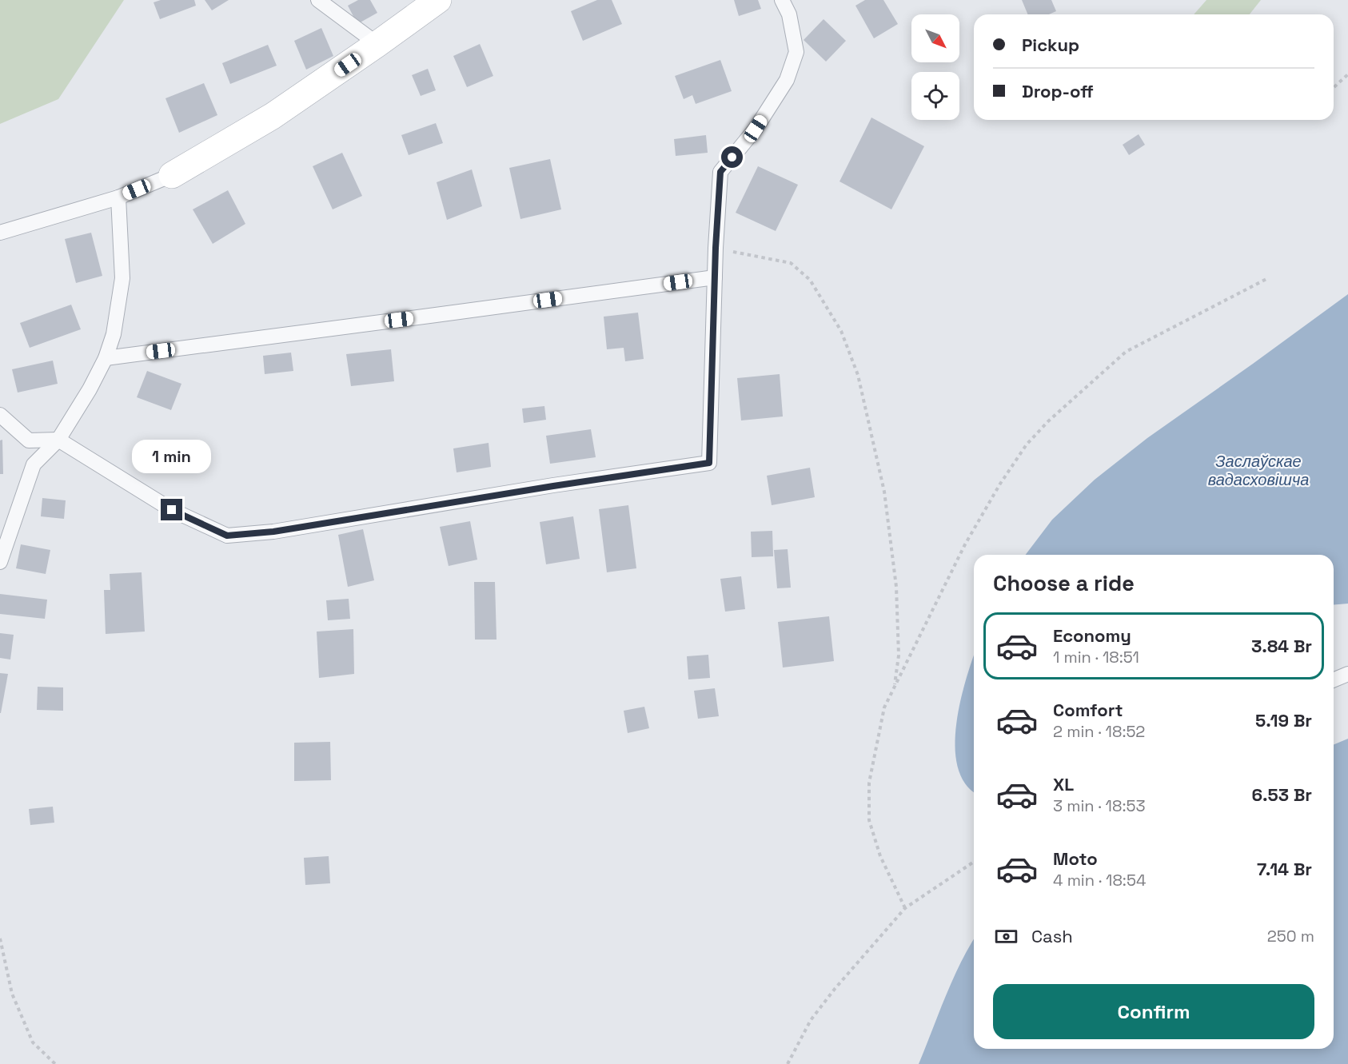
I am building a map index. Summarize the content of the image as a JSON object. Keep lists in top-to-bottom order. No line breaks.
{"water":["Заслаўскае вадасховішча"],"north":"bottom right","page":{"banner":["Pickup","Drop-off"],"bubble":"1 min","heading":"Choose a ride","list":[{"name":"Economy","note":"1 min · 18:51","value":"3.84 Br"},{"name":"Comfort","note":"2 min · 18:52","value":"5.19 Br"},{"name":"XL","note":"3 min · 18:53","value":"6.53 Br"},{"name":"Moto","note":"4 min · 18:54","value":"7.14 Br"}],"pay":["Cash","250 m"],"buttons":"Confirm"}}
